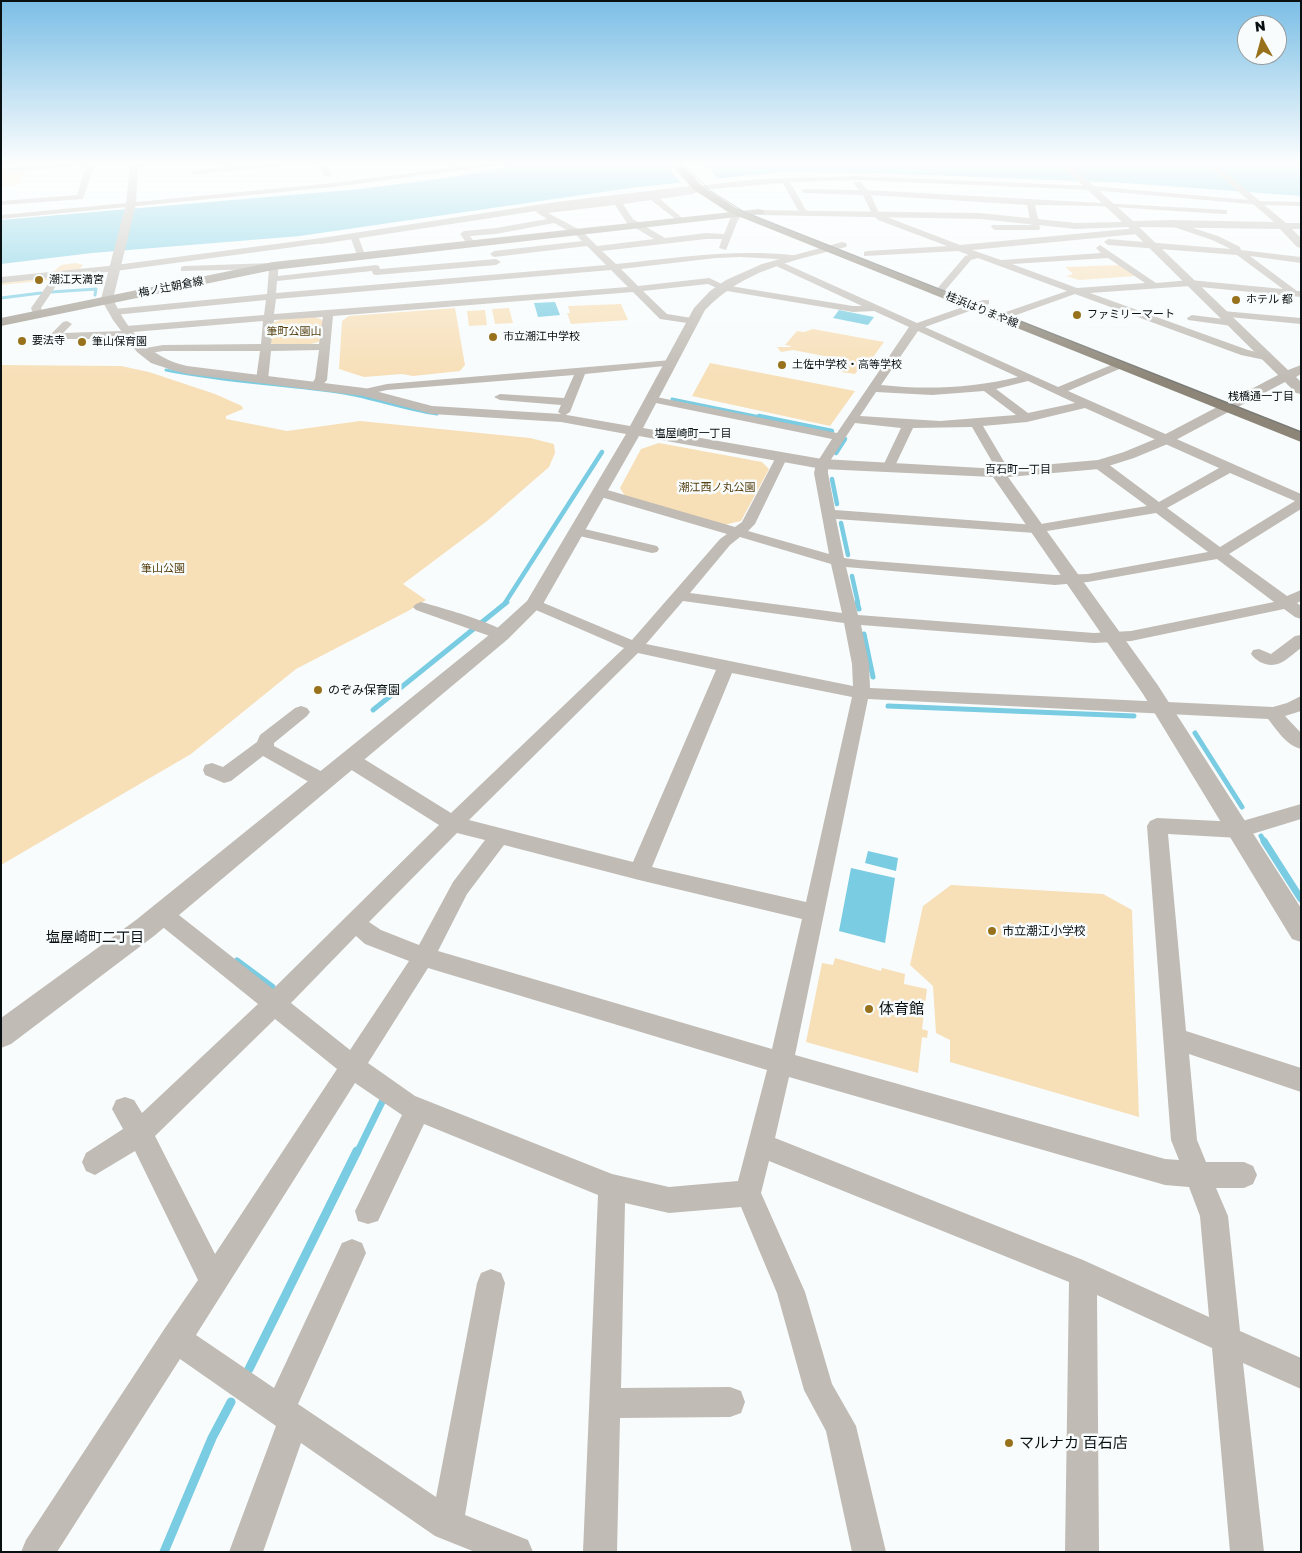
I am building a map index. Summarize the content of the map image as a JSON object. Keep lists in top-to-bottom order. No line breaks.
{"streets":{"main road":["梅ノ辻朝倉線","桂浜はりまや線"]},"districts":["桟橋通一丁目","塩屋崎町一丁目","百石町一丁目","塩屋崎町二丁目"],"parks":["筆町公園山","潮江西ノ丸公園","筆山公園"],"places":["潮江天満宮","ホテル 都","ファミリーマート","市立潮江中学校","要法寺","筆山保育園","土佐中学校・高等学校","のぞみ保育園","市立潮江小学校","体育館","マルナカ 百石店"],"north":"top"}
